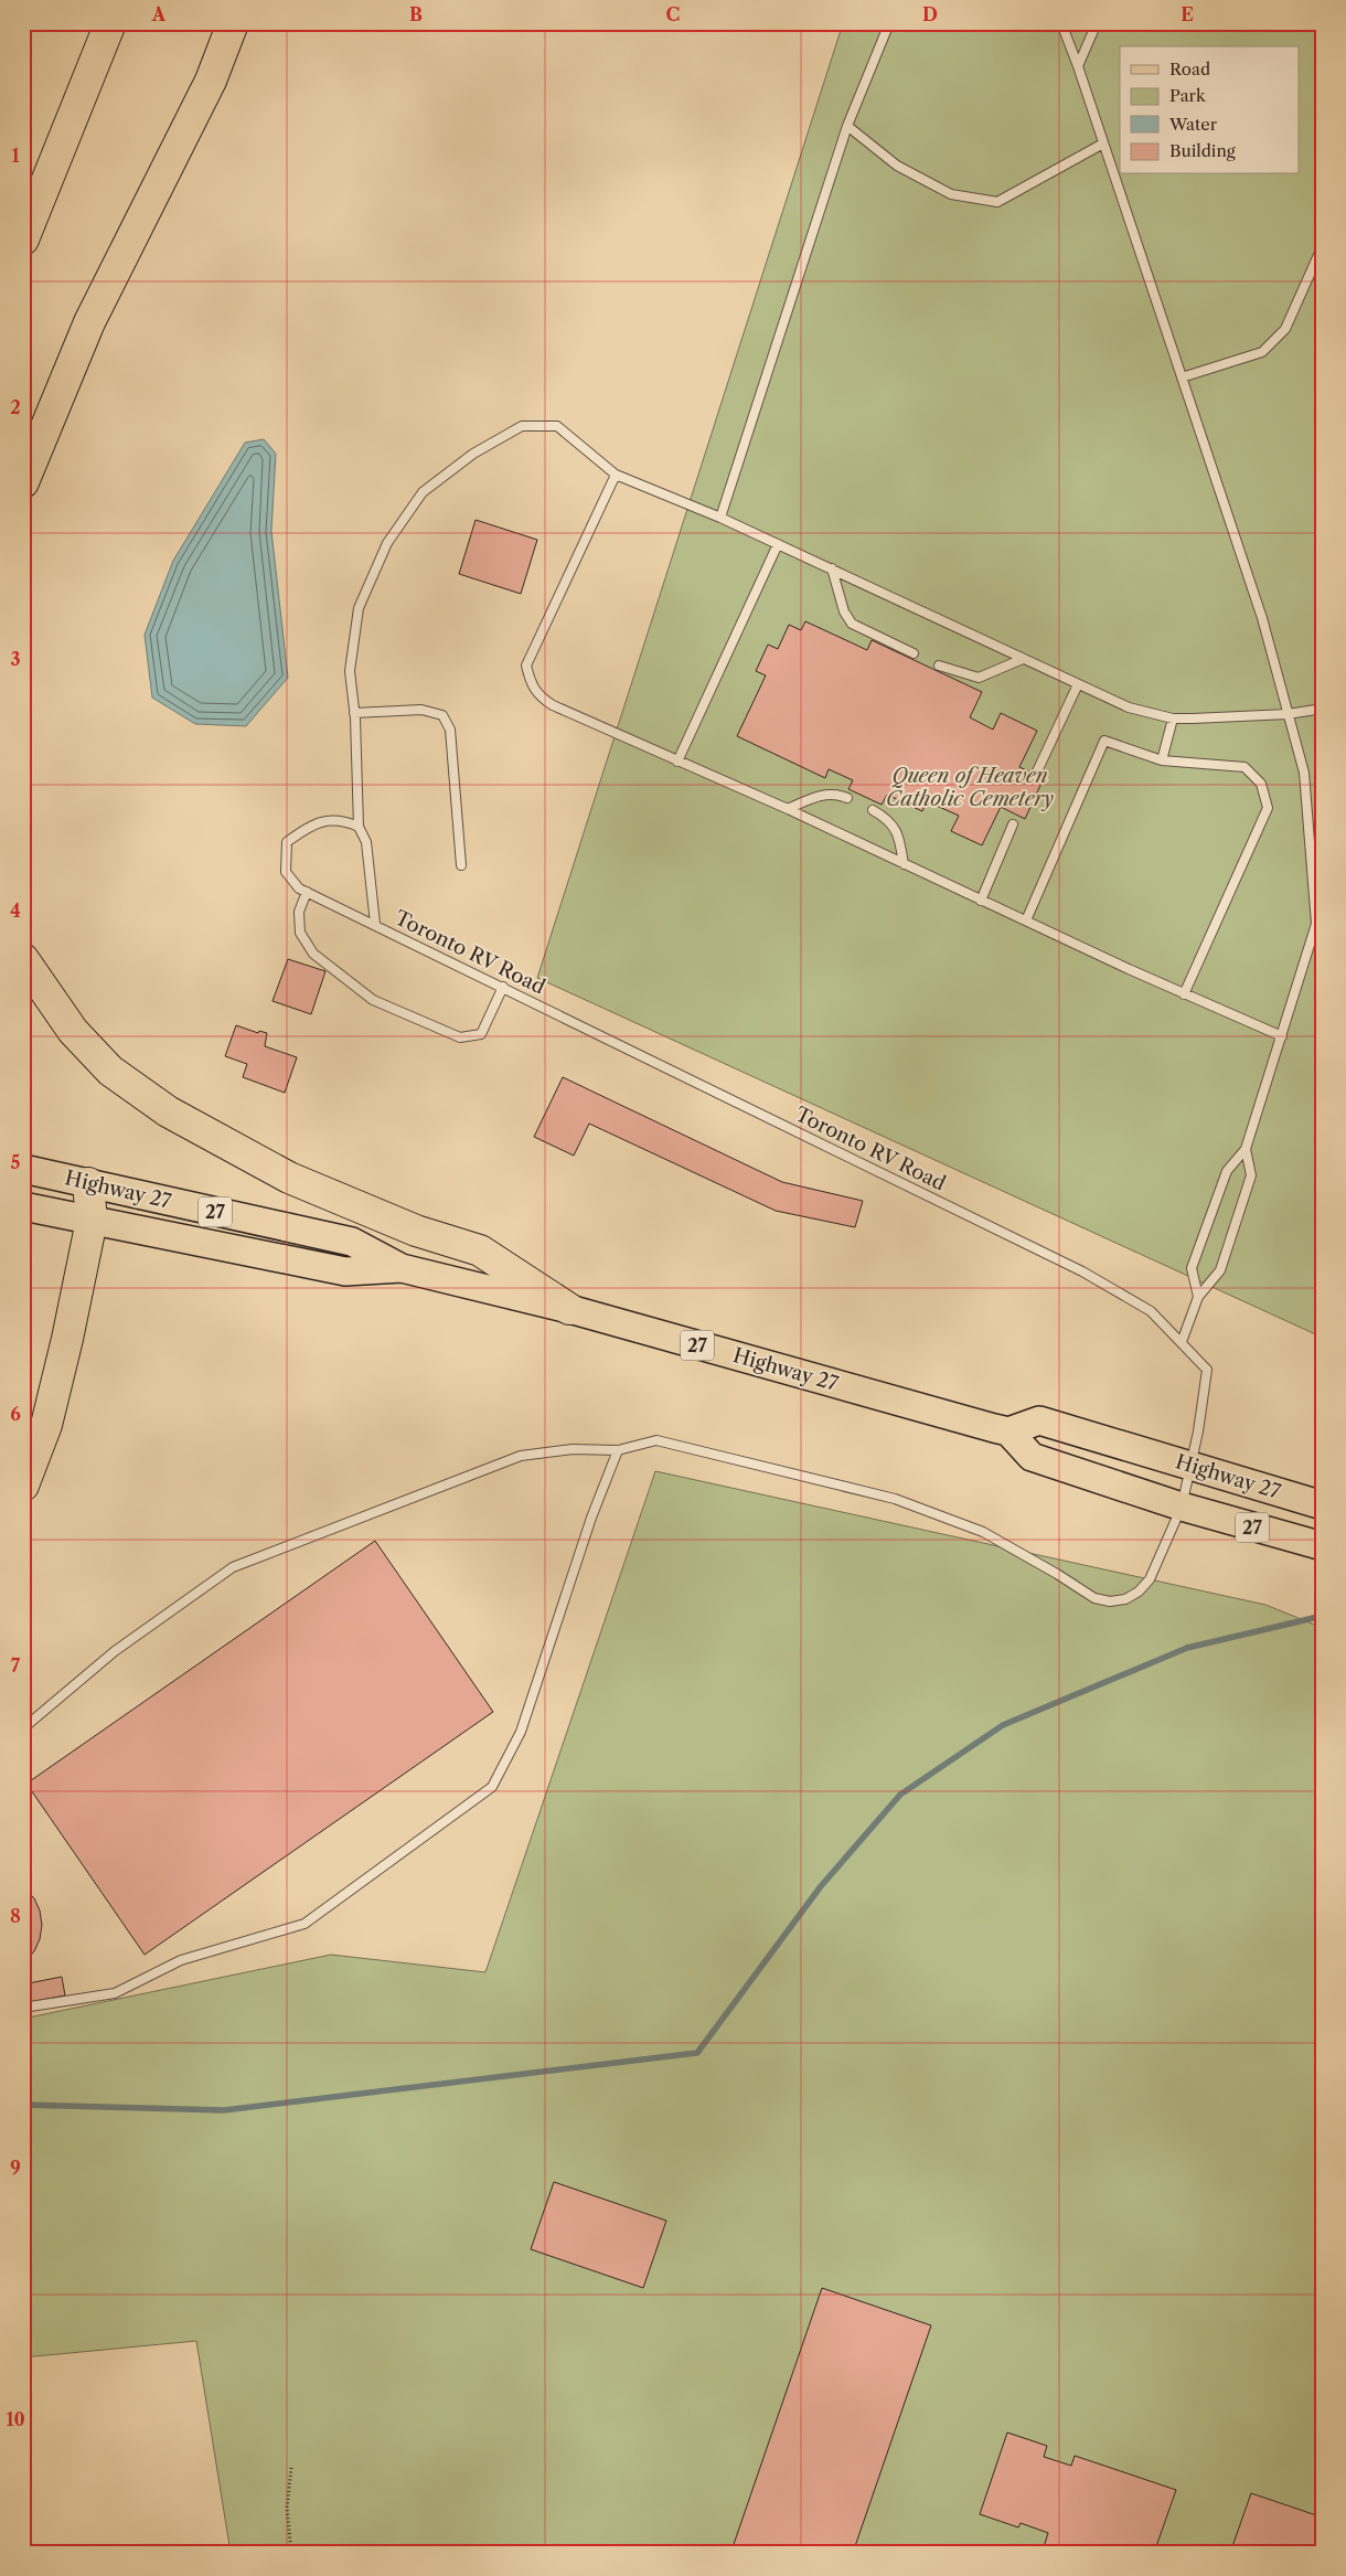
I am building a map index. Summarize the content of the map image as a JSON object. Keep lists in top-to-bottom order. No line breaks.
{"streets":{"main road":["Highway 27","27"],"lane":["Toronto RV Road"]},"crossings":[["Toronto RV Road","Highway 27"],["Toronto RV Road","27"],["Highway 27","27"]],"parks":["Queen of Heaven Catholic Cemetery"],"legend":["Road","Park","Water","Building"],"grid":{"columns":["A","B","C","D","E"],"rows":["1","2","3","4","5","6","7","8","9","10"]}}
